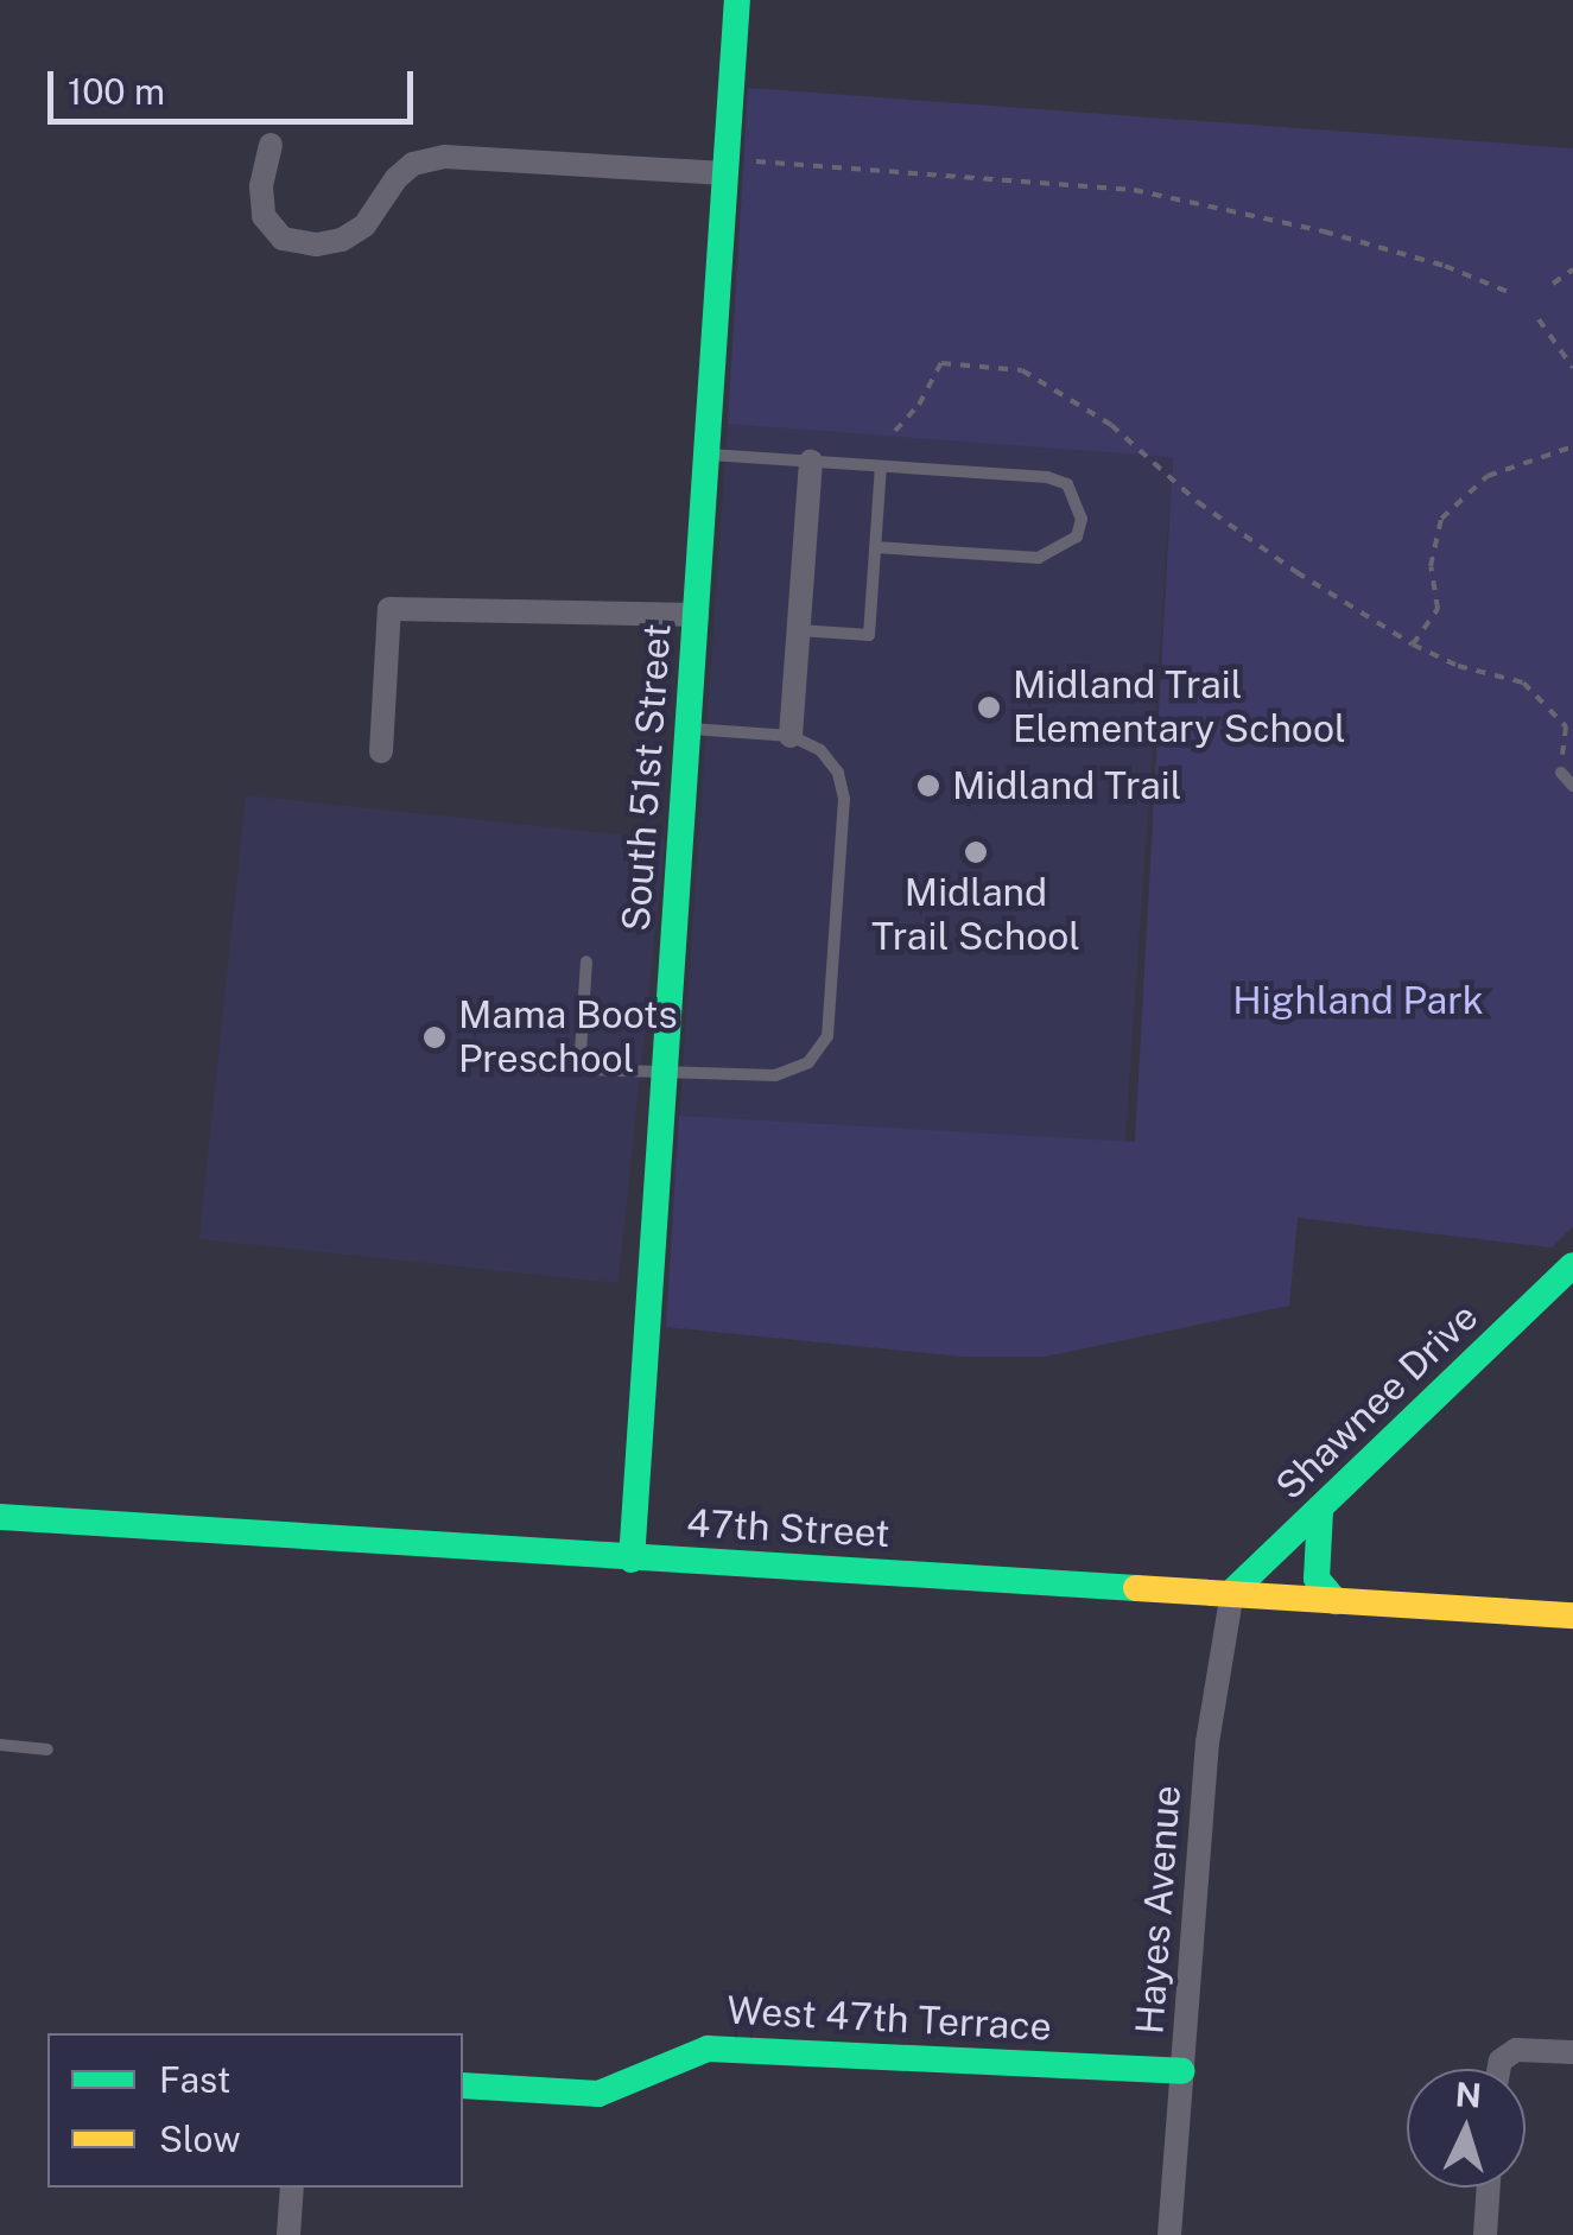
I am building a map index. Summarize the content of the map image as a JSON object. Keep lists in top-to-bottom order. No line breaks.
{"streets":{"street":["South 51st Street","Shawnee Drive","47th Street","Hayes Avenue","West 47th Terrace"]},"crossings":[["South 51st Street","47th Street"],["Shawnee Drive","47th Street"],["Shawnee Drive","Hayes Avenue"],["47th Street","Hayes Avenue"],["Hayes Avenue","West 47th Terrace"]],"parks":["Highland Park"],"places":["Midland Trail Elementary School","Midland Trail","Midland Trail School","Mama Boots Preschool"],"legend":["Fast","Slow"],"scale_bar":"100 m","north":"top"}
